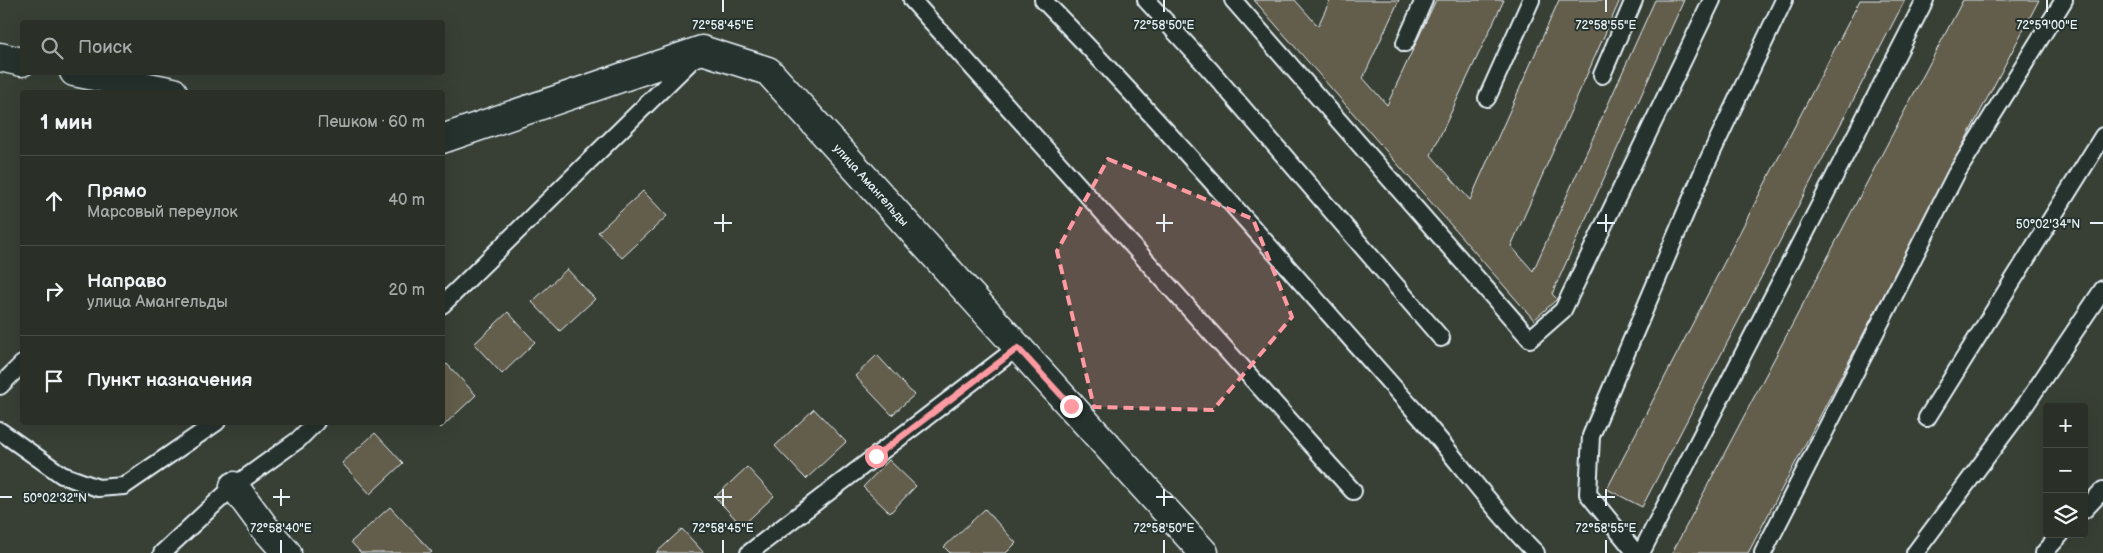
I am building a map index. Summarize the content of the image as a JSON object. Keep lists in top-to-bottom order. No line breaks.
{"streets":{"street":["улица Амангельды"]},"page":{"search":"Поиск","heading":["1 мин","Пешком · 60 m"],"list":[["Прямо","Марсовый переулок","40 m"],["Направо","улица Амангельды","20 m"],"Пункт назначения"],"map_buttons":["+","−"]},"coordinates":["72°58'45\"E","72°58'50\"E","72°58'55\"E","72°59'00\"E","50°02'34\"N","50°02'32\"N","72°58'40\"E"]}
